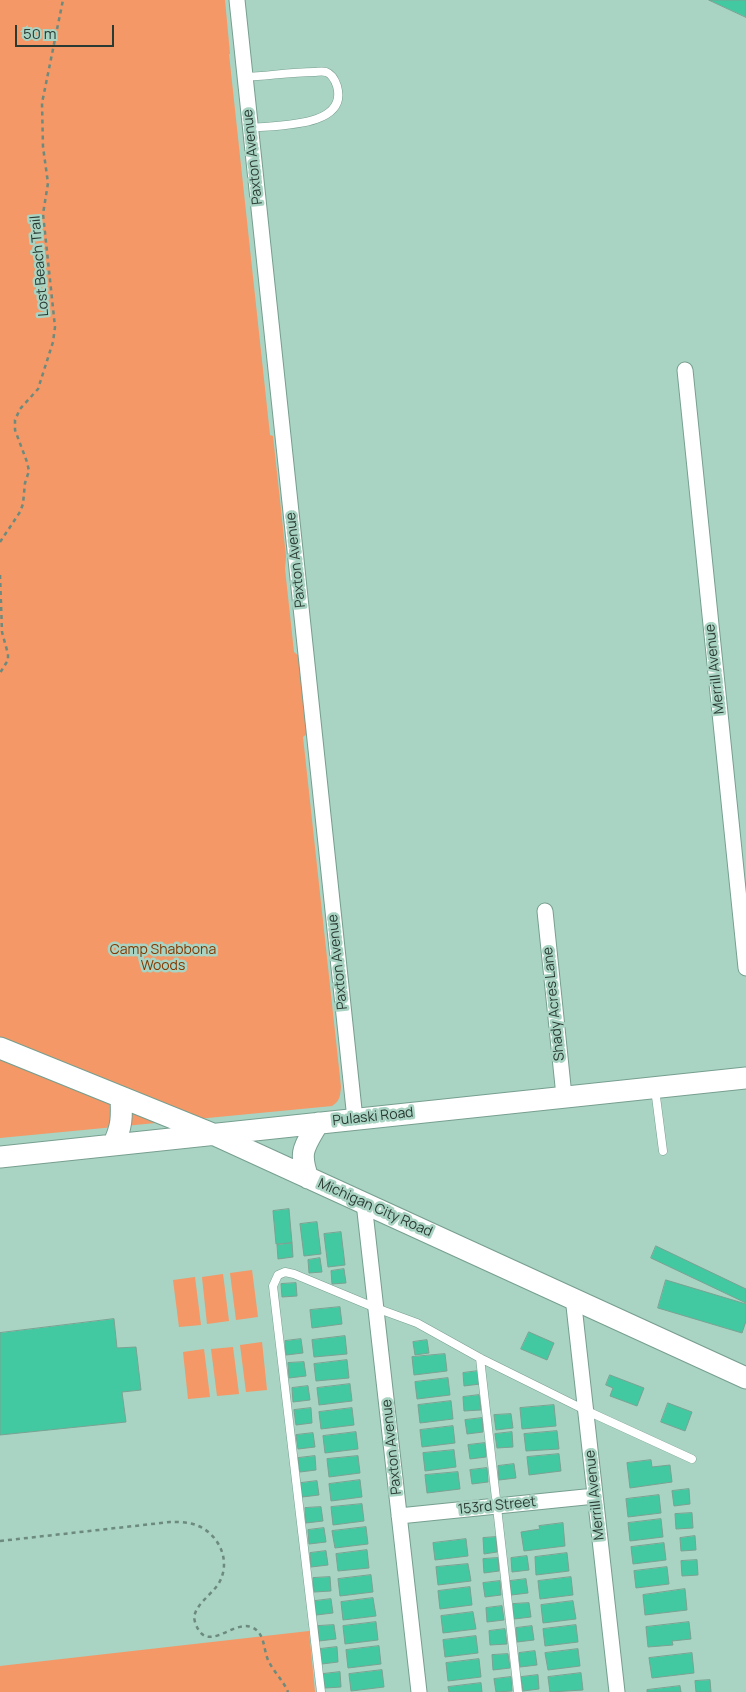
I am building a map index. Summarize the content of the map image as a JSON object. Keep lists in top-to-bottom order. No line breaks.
{"streets":{"street":["Paxton Avenue","Merrill Avenue","Shady Acres Lane","Pulaski Road","Michigan City Road","153rd Street"],"path":["Lost Beach Trail"]},"crossings":[["Paxton Avenue","Pulaski Road"],["Paxton Avenue","Michigan City Road"],["Paxton Avenue","153rd Street"],["Merrill Avenue","Michigan City Road"],["Merrill Avenue","153rd Street"],["Shady Acres Lane","Pulaski Road"],["Pulaski Road","Michigan City Road"]],"parks":["Camp Shabbona Woods"],"scale_bar":"50 m"}
